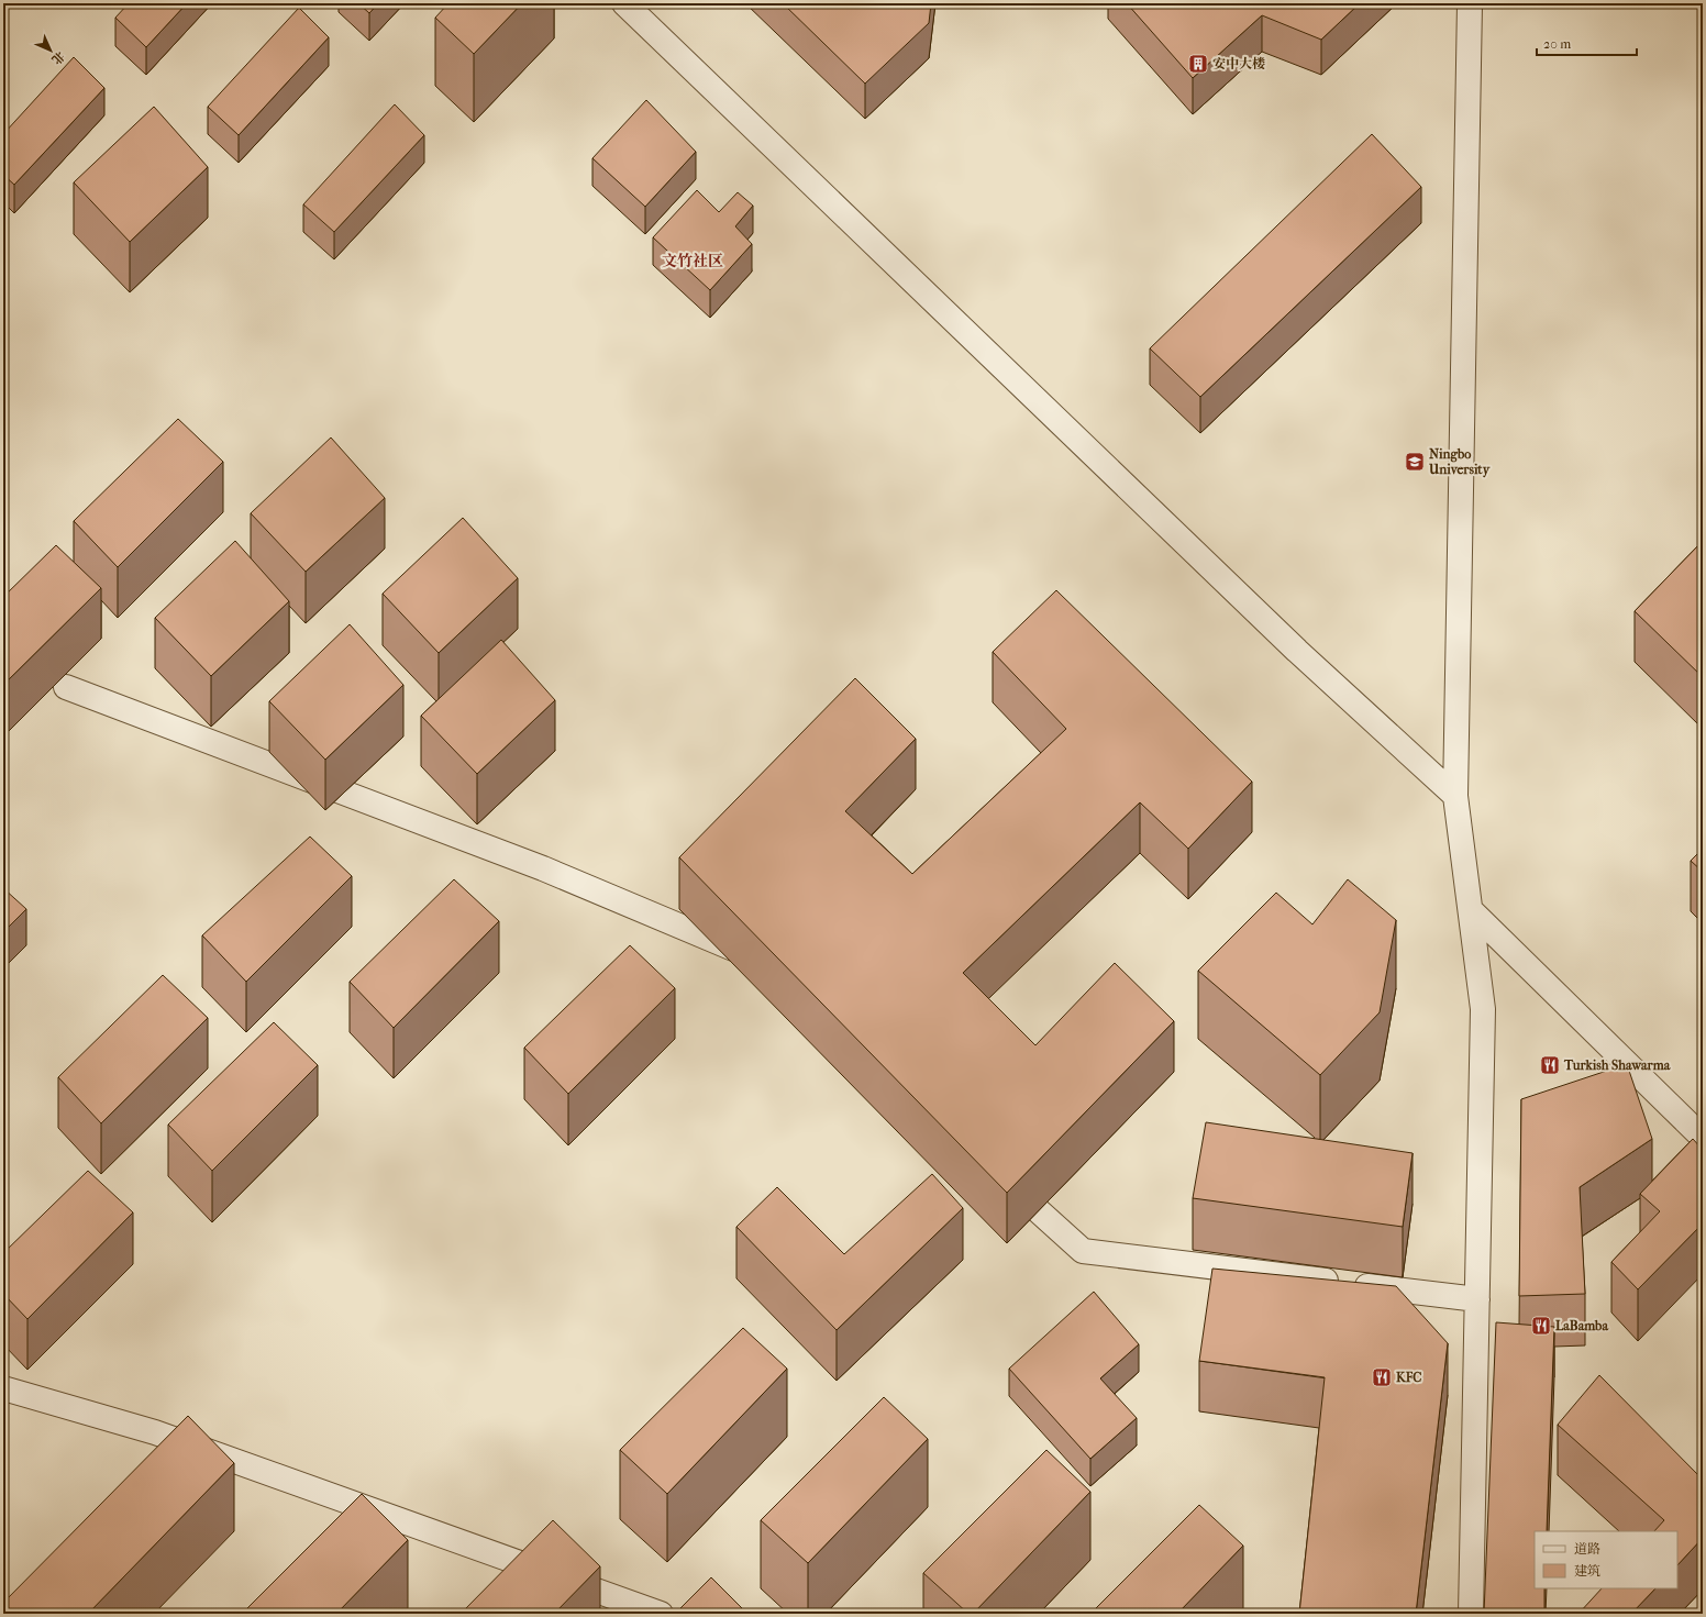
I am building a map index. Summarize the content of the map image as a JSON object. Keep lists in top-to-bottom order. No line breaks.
{"districts":["文竹社区"],"places":{"building":["安中大楼"],"school or university":["Ningbo University"],"restaurant":["Turkish Shawarma","LaBamba","KFC"]},"legend":["道路","建筑"],"scale_bar":"20 m","north":"bottom right"}
